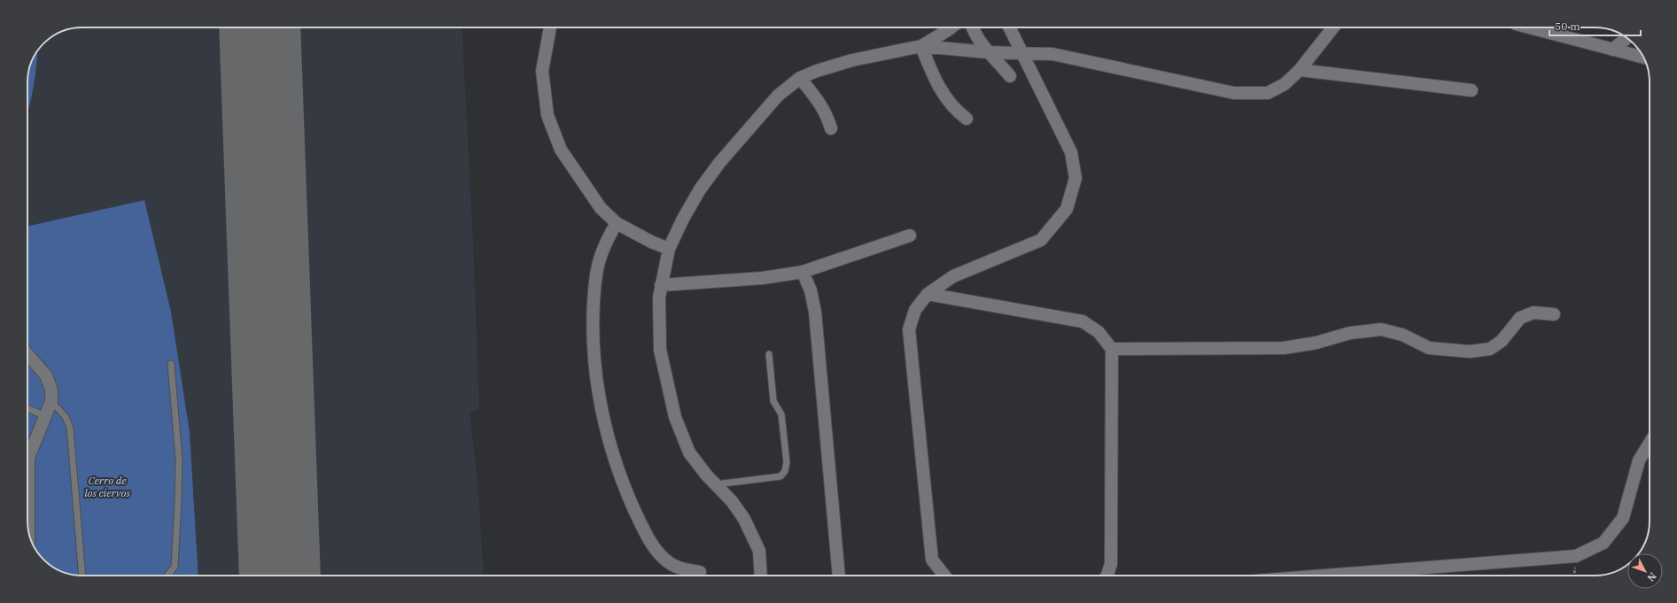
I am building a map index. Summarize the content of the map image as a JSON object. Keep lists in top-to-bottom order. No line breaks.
{"parks":["Cerro de los ciervos"],"scale_bar":"50 m","north":"bottom right"}
